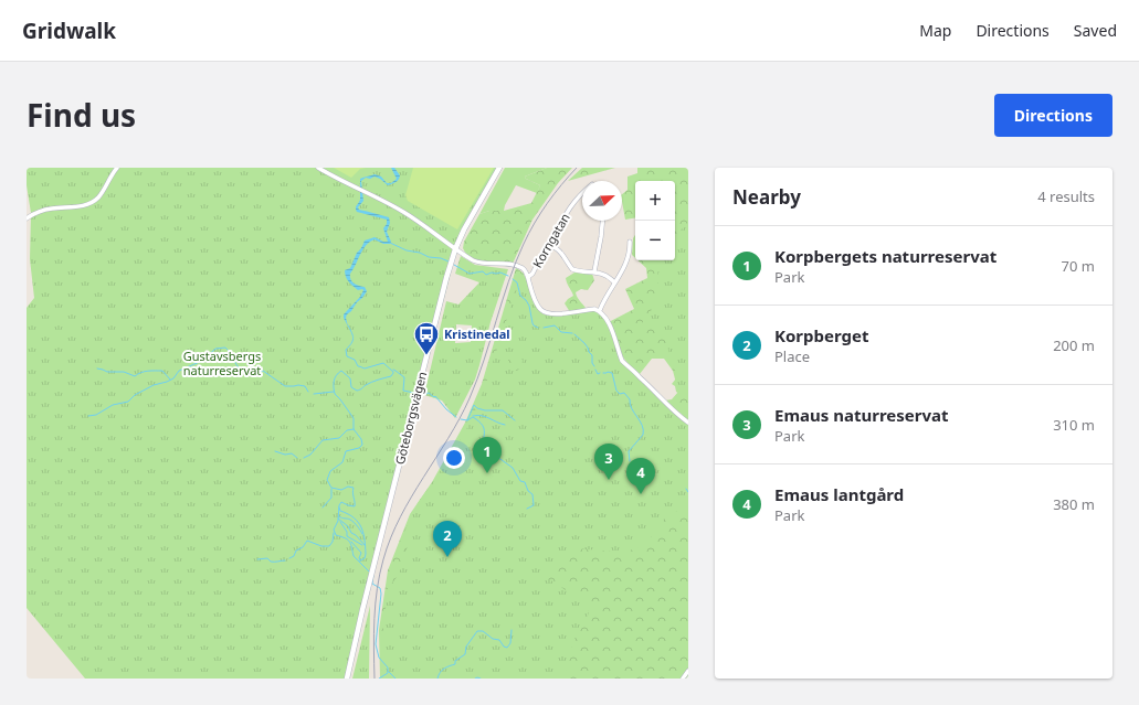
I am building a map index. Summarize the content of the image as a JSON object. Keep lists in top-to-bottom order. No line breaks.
{"streets":{"street":["Korngatan","Göteborgsvägen"]},"parks":["Gustavsbergs naturreservat"],"places":{"bus stop":["Kristinedal"]},"north":"top right","page":{"header":"Gridwalk","nav":["Map","Directions","Saved"],"title":"Find us","buttons":"Directions","heading":["Nearby","4 results"],"map_buttons":["+","−"],"list":[{"mark":"1","name":"Korpbergets naturreservat","note":"Park","value":"70 m"},{"mark":"2","name":"Korpberget","note":"Place","value":"200 m"},{"mark":"3","name":"Emaus naturreservat","note":"Park","value":"310 m"},{"mark":"4","name":"Emaus lantgård","note":"Park","value":"380 m"}],"pins":["1","3","4","2"]}}
